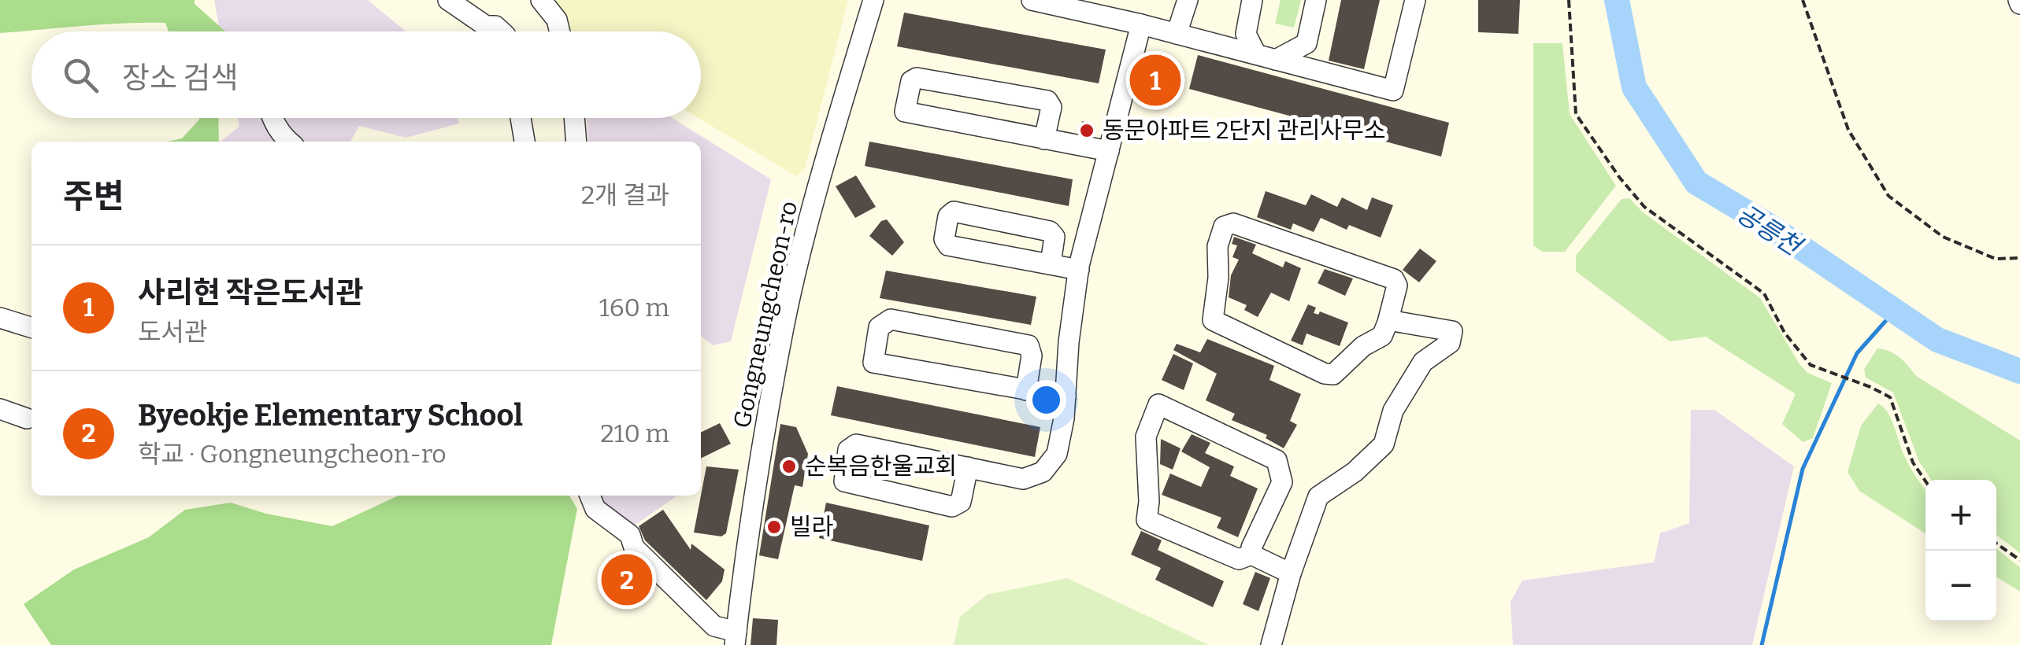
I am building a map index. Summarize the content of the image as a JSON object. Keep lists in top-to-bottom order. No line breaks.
{"streets":{"street":["Gongneungcheon-ro"]},"water":["공릉천"],"places":["동문아파트 2단지 관리사무소","순복음한울교회","빌라"],"page":{"search":"장소 검색","pins":["1","2"],"heading":["주변","2개 결과"],"list":[{"mark":"1","name":"사리현 작은도서관","note":"도서관","value":"160 m"},{"mark":"2","name":"Byeokje Elementary School","note":"학교 · Gongneungcheon-ro","value":"210 m"}],"map_buttons":["+","−"]}}
